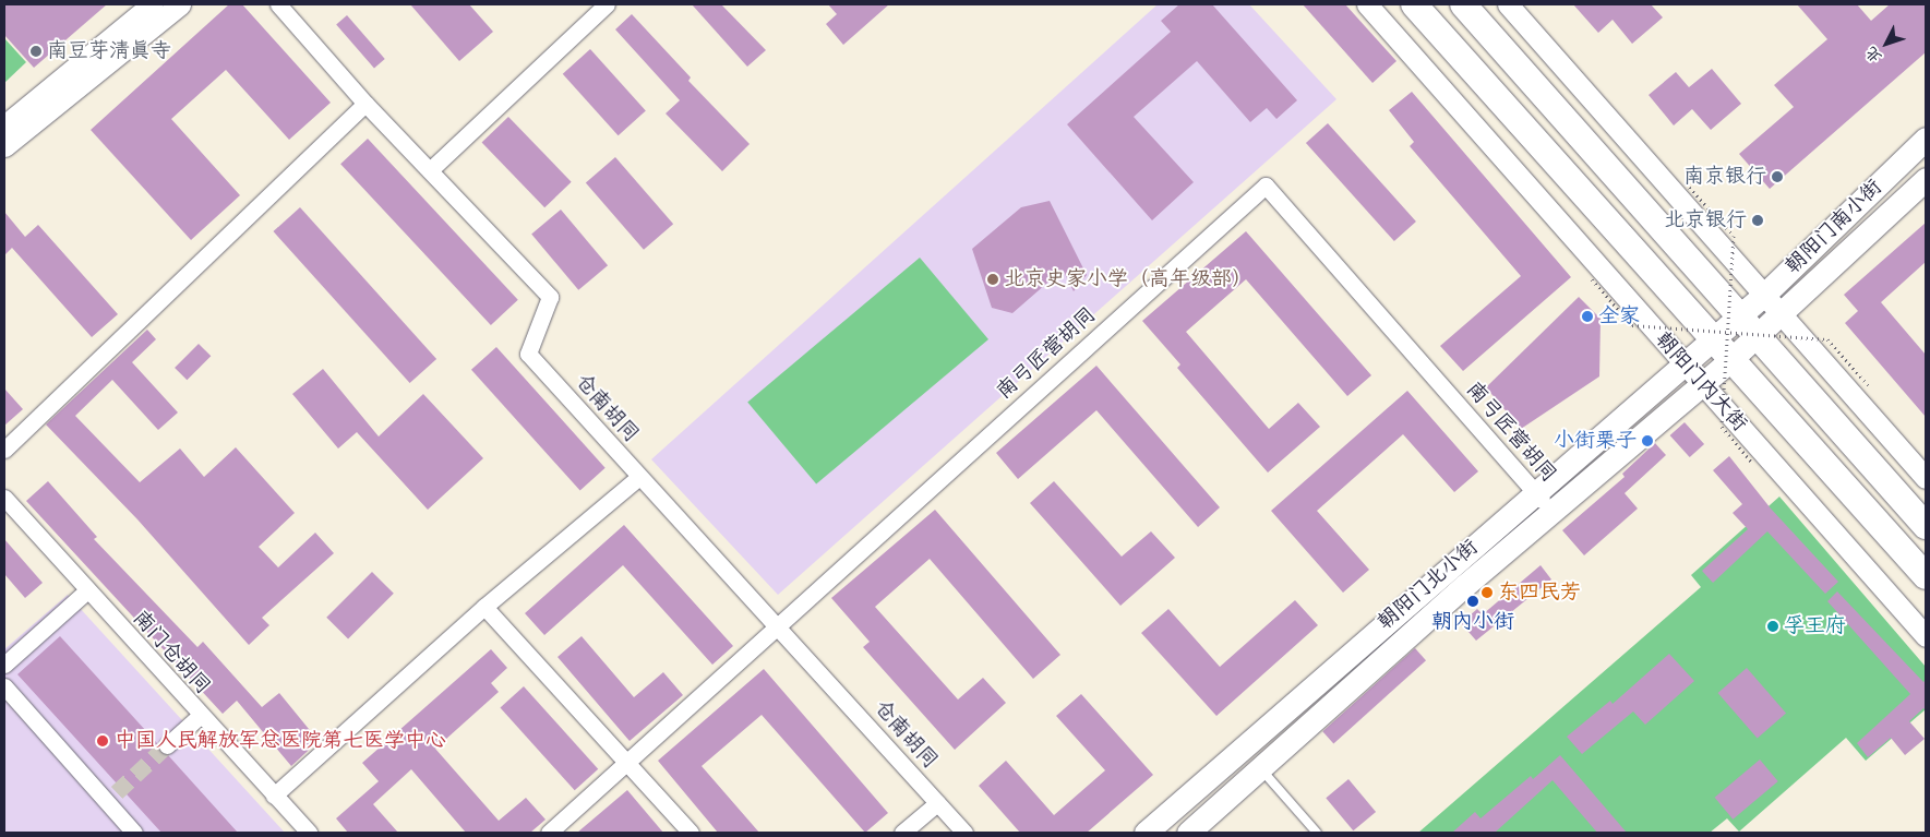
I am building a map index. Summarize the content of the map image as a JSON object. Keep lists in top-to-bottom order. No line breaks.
{"streets":{"main road":["朝阳门南小街","朝阳门内大街","朝阳门北小街"],"street":["南弓匠营胡同","仓南胡同","南门仓胡同"]},"crossings":[["朝阳门南小街","朝阳门内大街"],["朝阳门南小街","朝阳门北小街"],["南弓匠营胡同","仓南胡同"],["南弓匠营胡同","朝阳门北小街"],["朝阳门内大街","朝阳门北小街"]],"places":["南豆芽清真寺","南京银行","北京银行","北京史家小学（高年级部）","全家","小街栗子","东四民芳","朝内小街","孚王府","中国人民解放军总医院第七医学中心"],"north":"bottom left"}
